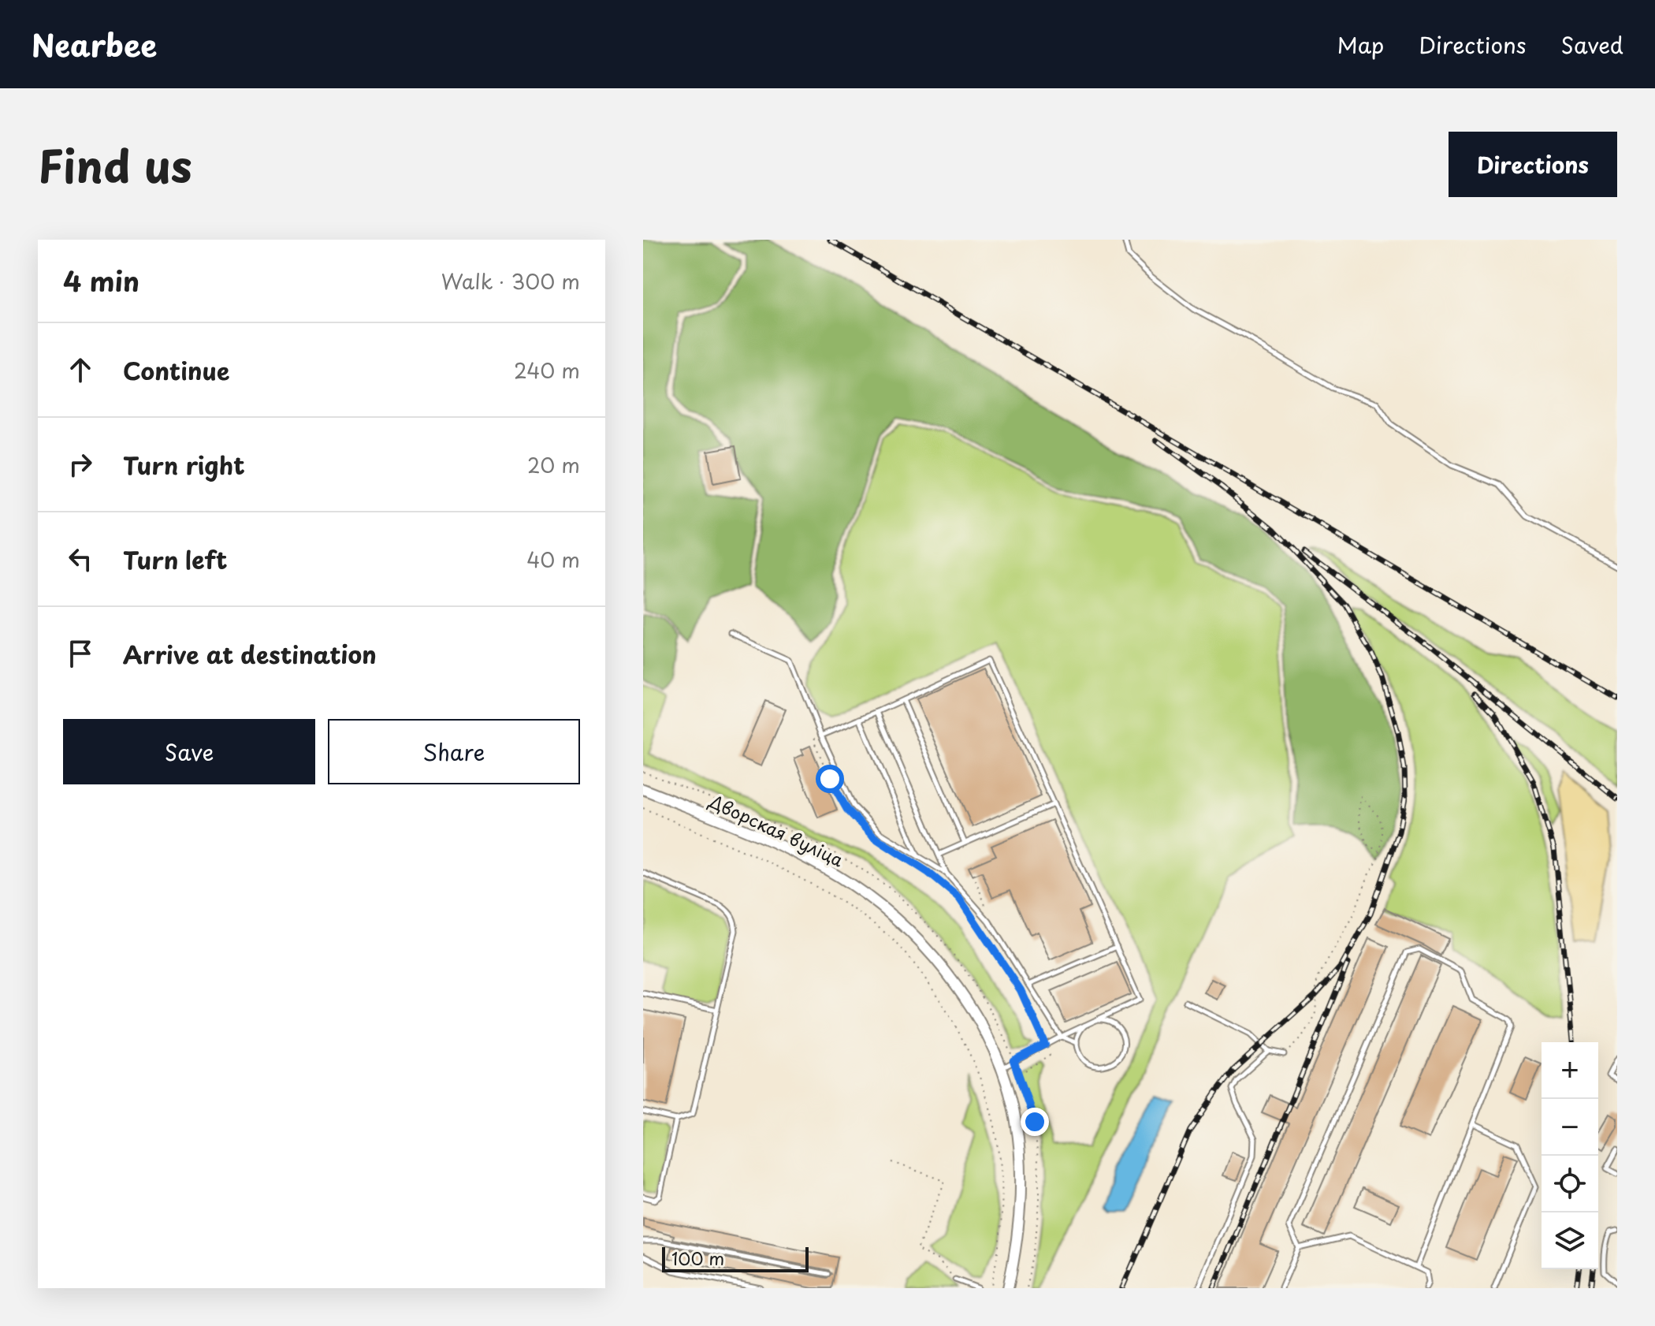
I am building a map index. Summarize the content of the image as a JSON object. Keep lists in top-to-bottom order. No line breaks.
{"streets":{"street":["Дворская вуліца"]},"scale_bar":"100 m","page":{"header":"Nearbee","nav":["Map","Directions","Saved"],"title":"Find us","buttons":["Directions",["Save","Share"]],"heading":["4 min","Walk · 300 m"],"list":[["Continue","240 m"],["Turn right","20 m"],["Turn left","40 m"],"Arrive at destination"],"map_buttons":["+","−"],"scale":"100 m"}}
